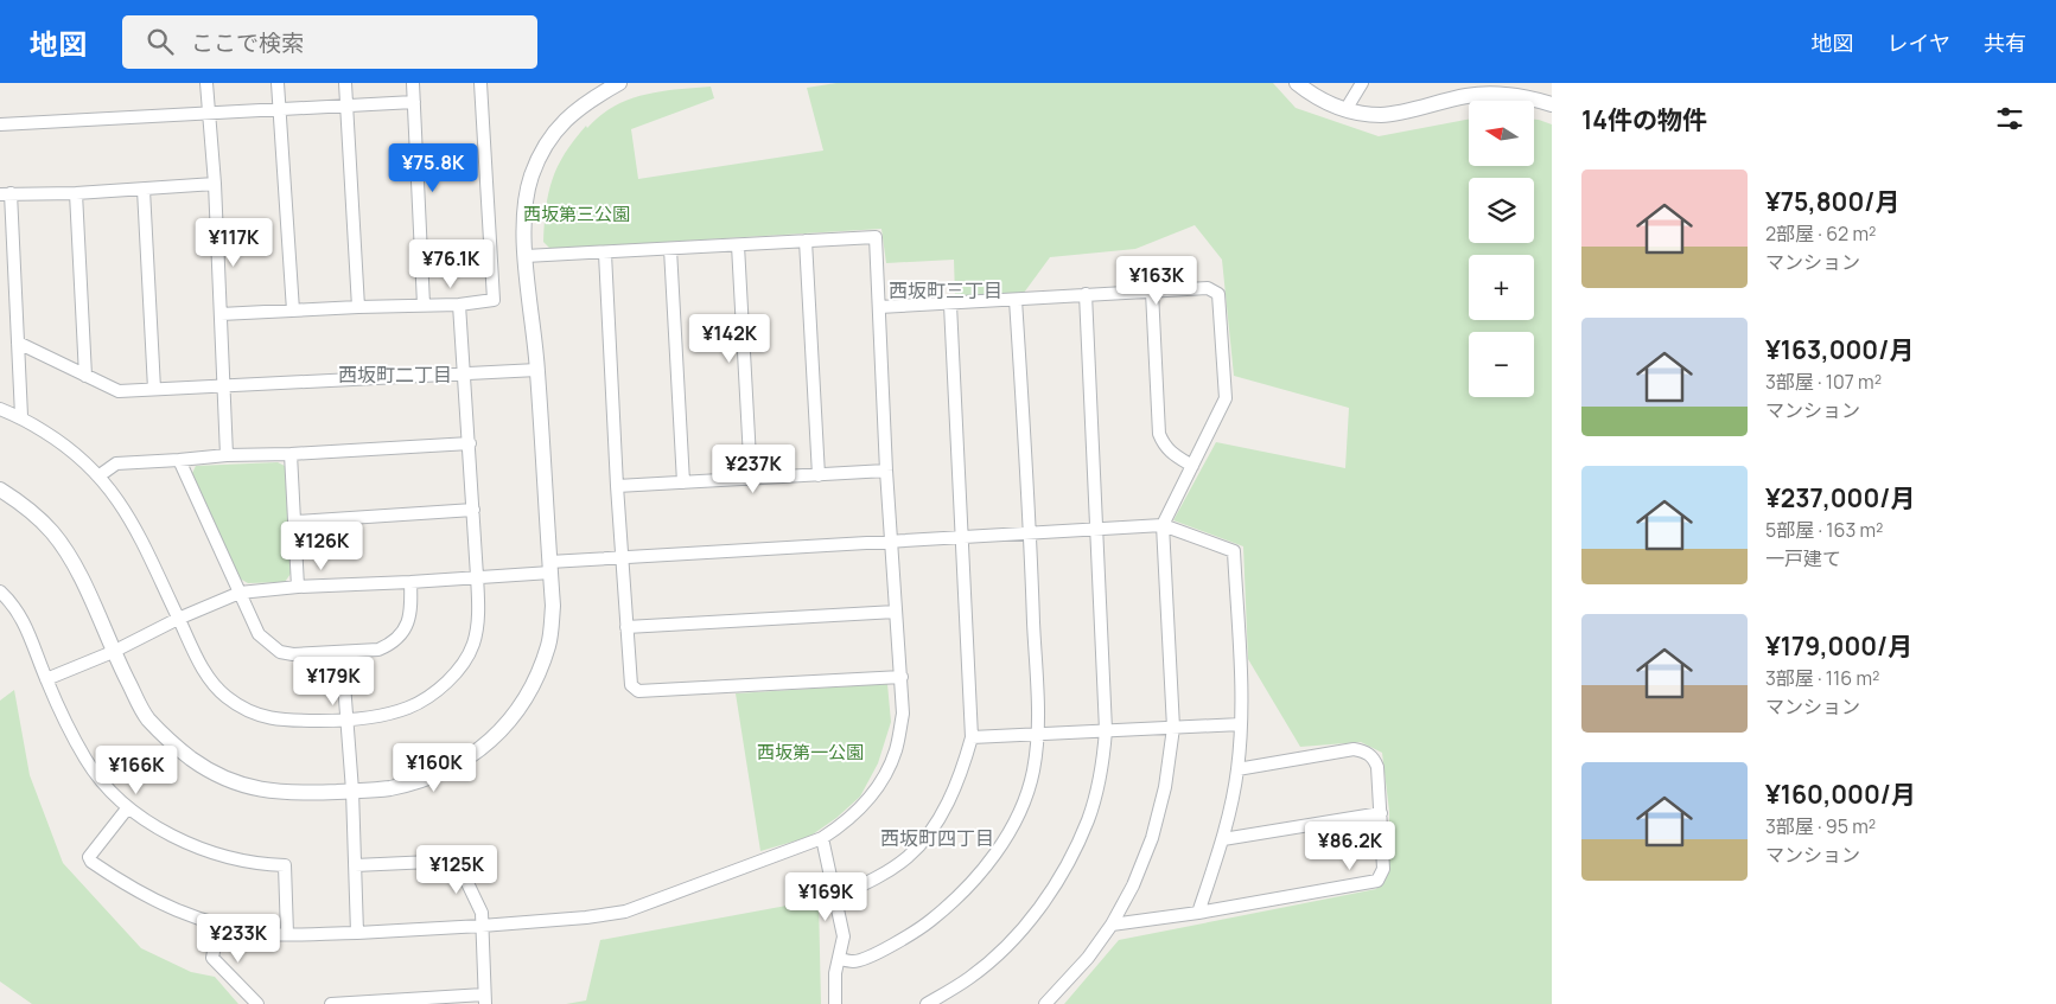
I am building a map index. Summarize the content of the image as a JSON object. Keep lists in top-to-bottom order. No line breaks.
{"districts":["西坂町三丁目","西坂町二丁目","西坂町四丁目"],"parks":["西坂第三公園","西坂第一公園"],"north":"left","page":{"header":"地図","search":"ここで検索","nav":["地図","レイヤ","共有"],"heading":"14件の物件","map_buttons":["+","−"],"price":["¥75.8K","¥117K","¥76.1K","¥163K","¥142K","¥237K","¥126K","¥179K","¥160K","¥166K","¥86.2K","¥125K","¥169K","¥233K"],"list":[{"name":"¥75,800/月","note":"2部屋 · 62 m² · マンション"},{"name":"¥163,000/月","note":"3部屋 · 107 m² · マンション"},{"name":"¥237,000/月","note":"5部屋 · 163 m² · 一戸建て"},{"name":"¥179,000/月","note":"3部屋 · 116 m² · マンション"},{"name":"¥160,000/月","note":"3部屋 · 95 m² · マンション"}]}}
